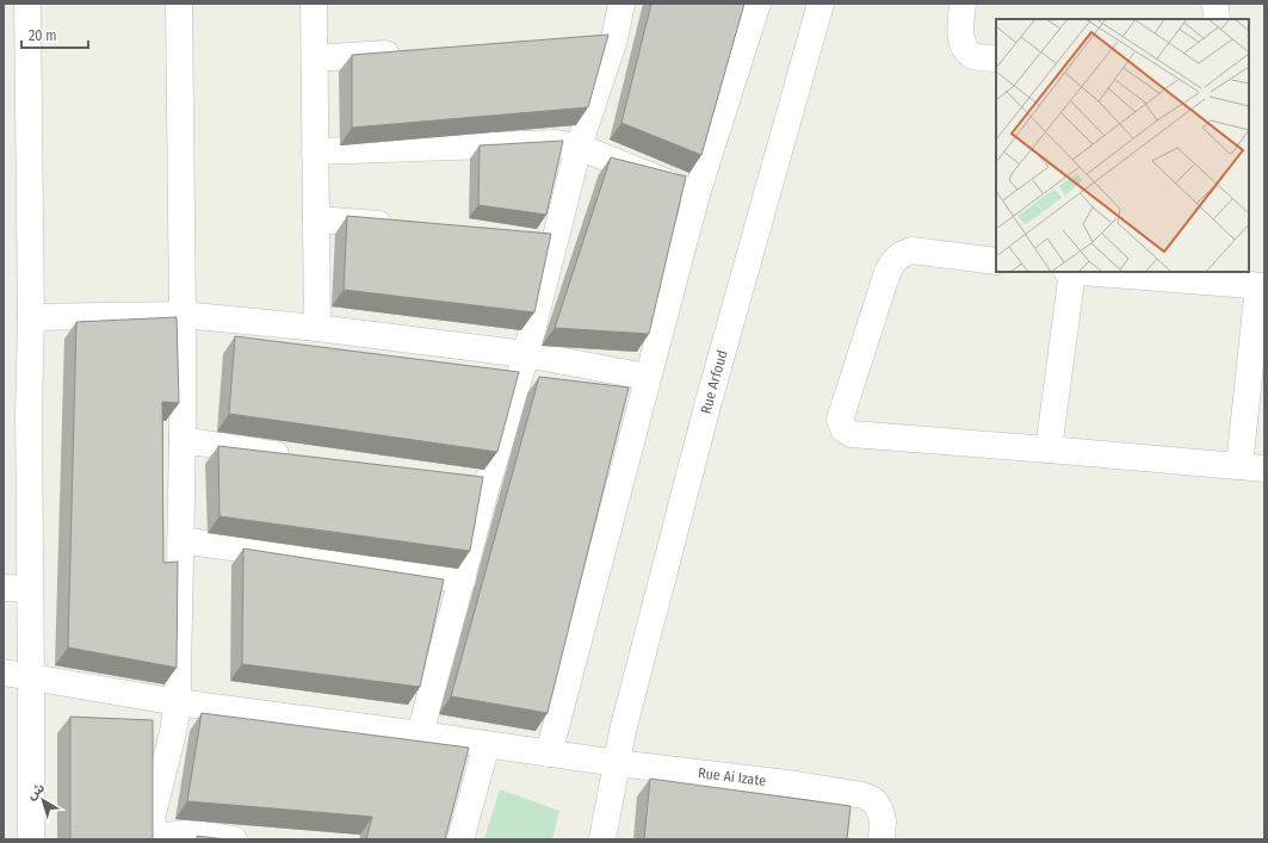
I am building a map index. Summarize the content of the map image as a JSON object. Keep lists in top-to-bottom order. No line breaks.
{"streets":{"street":["Rue Arfoud","Rue Ai Izate"]},"crossings":[["Rue Arfoud","Rue Ai Izate"]],"scale_bar":"20 m","north":"top left"}
